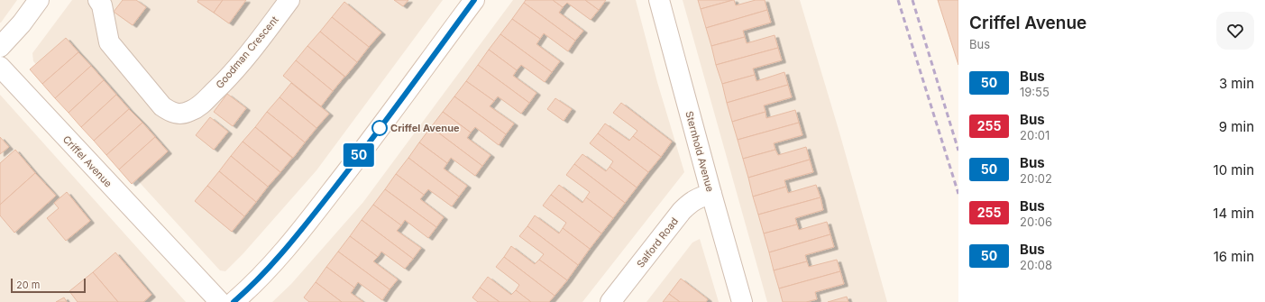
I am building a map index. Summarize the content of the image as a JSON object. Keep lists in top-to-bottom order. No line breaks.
{"streets":{"street":["Goodman Crescent","Sternhold Avenue","Criffel Avenue","Salford Road"]},"crossings":[["Sternhold Avenue","Salford Road"]],"places":["Criffel Avenue"],"lines":["bus line 50"],"scale_bar":"20 m","page":{"on_map":"50","heading":["Criffel Avenue","Bus"],"list":[{"mark":"50","name":"Bus","note":"19:55","value":"3 min"},{"mark":"255","name":"Bus","note":"20:01","value":"9 min"},{"mark":"50","name":"Bus","note":"20:02","value":"10 min"},{"mark":"255","name":"Bus","note":"20:06","value":"14 min"},{"mark":"50","name":"Bus","note":"20:08","value":"16 min"}],"scale":"20 m"}}
